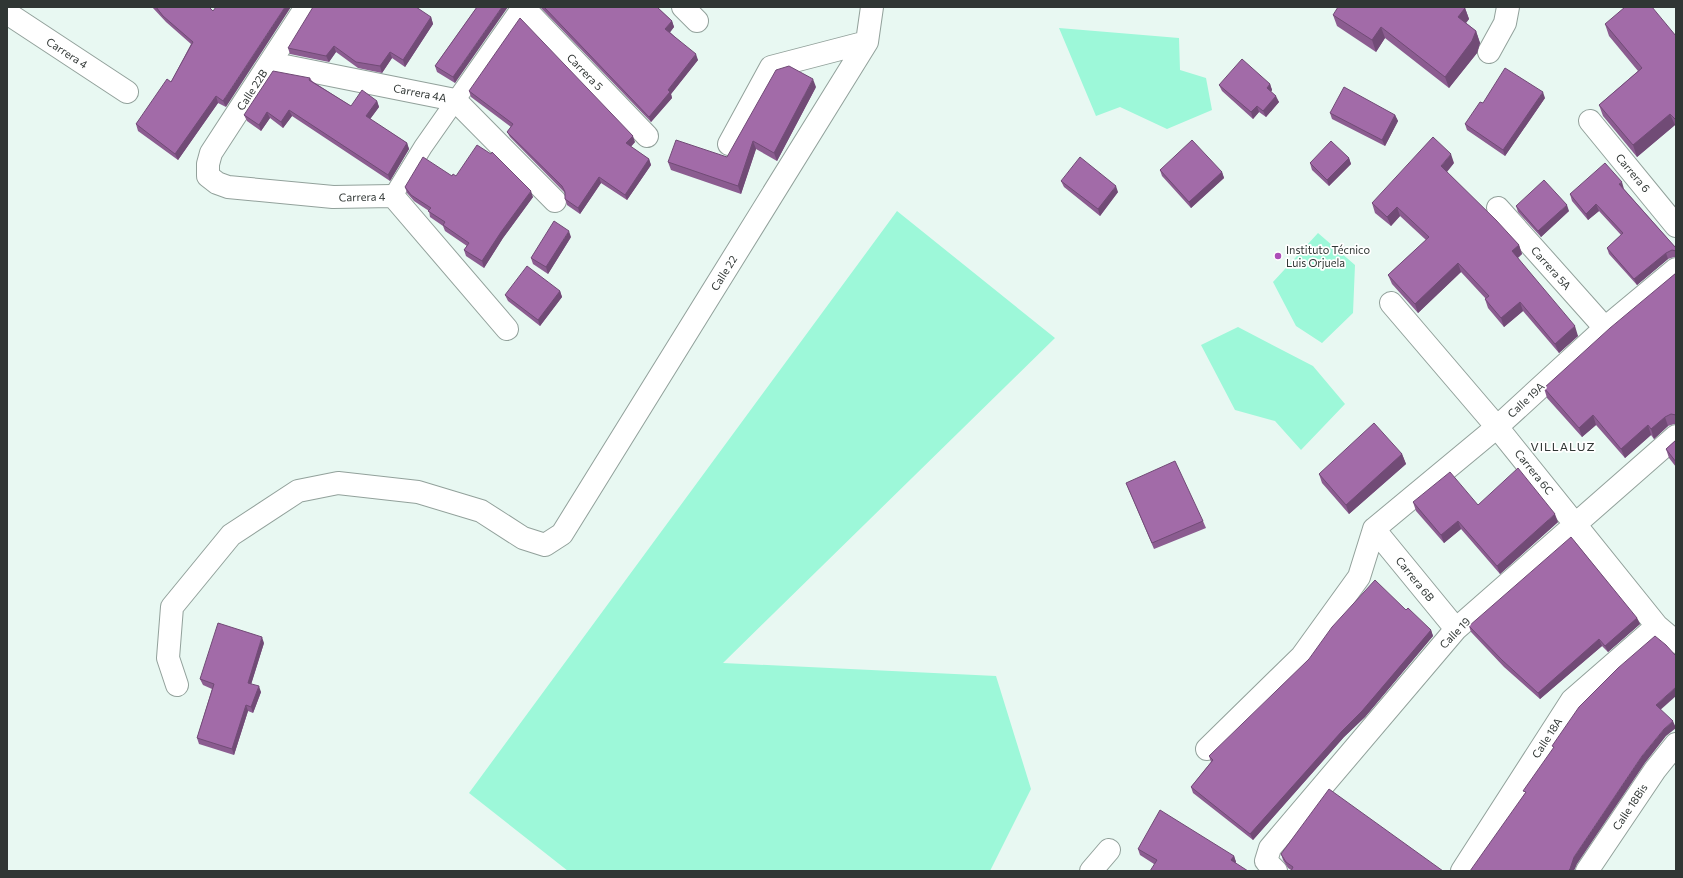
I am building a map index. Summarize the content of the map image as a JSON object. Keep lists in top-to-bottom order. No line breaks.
{"streets":{"street":["Carrera 4","Carrera 5","Calle 22B","Carrera 4A","Carrera 6","Carrera 5A","Calle 22","Calle 19A","Carrera 6C","Carrera 6B","Calle 19","Calle 18A","Calle 18Bis"]},"crossings":[["Carrera 4","Calle 22B"],["Calle 22B","Carrera 4A"],["Carrera 5A","Calle 19A"],["Calle 19A","Carrera 6C"],["Calle 19A","Carrera 6B"],["Carrera 6C","Calle 19"],["Carrera 6C","Calle 18A"],["Carrera 6B","Calle 19"]],"districts":["VILLALUZ"],"places":["Instituto Técnico Luis Orjuela"]}
